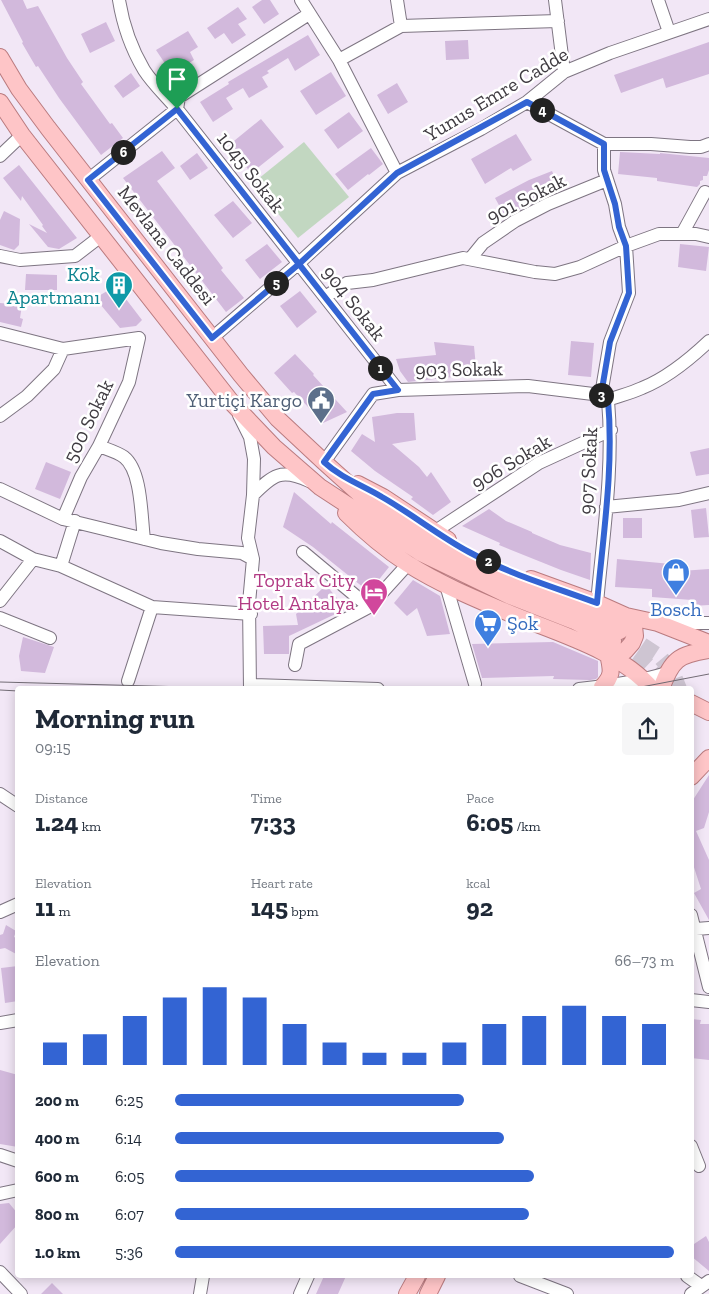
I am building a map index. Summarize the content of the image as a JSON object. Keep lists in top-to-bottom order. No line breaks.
{"streets":{"main road":["Mevlana Caddesi"],"street":["Yunus Emre Cadde","1045 Sokak","901 Sokak","904 Sokak","903 Sokak","500 Sokak","906 Sokak","907 Sokak"]},"crossings":[["Yunus Emre Cadde","1045 Sokak"],["Yunus Emre Cadde","Mevlana Caddesi"],["Yunus Emre Cadde","904 Sokak"],["1045 Sokak","904 Sokak"],["901 Sokak","907 Sokak"],["Mevlana Caddesi","903 Sokak"],["904 Sokak","903 Sokak"],["903 Sokak","907 Sokak"],["906 Sokak","907 Sokak"]],"places":{"building":["Kök Apartmanı"],"public building":["Yurtiçi Kargo"],"shop":["Bosch"],"hotel":["Toprak City Hotel Antalya"],"supermarket":["Şok"]},"page":{"pins":["4","6","5","1","3","2"],"heading":["Morning run","09:15"],"stats":[["Distance","1.24 km"],["Time","7:33"],["Pace","6:05 /km"],["Elevation","11 m"],["Heart rate","145 bpm"],["kcal","92"]],"chart":["Elevation","66–73 m"],"list":[{"name":"200 m","note":"6:25"},{"name":"400 m","note":"6:14"},{"name":"600 m","note":"6:05"},{"name":"800 m","note":"6:07"},{"name":"1.0 km","note":"5:36"}]}}
